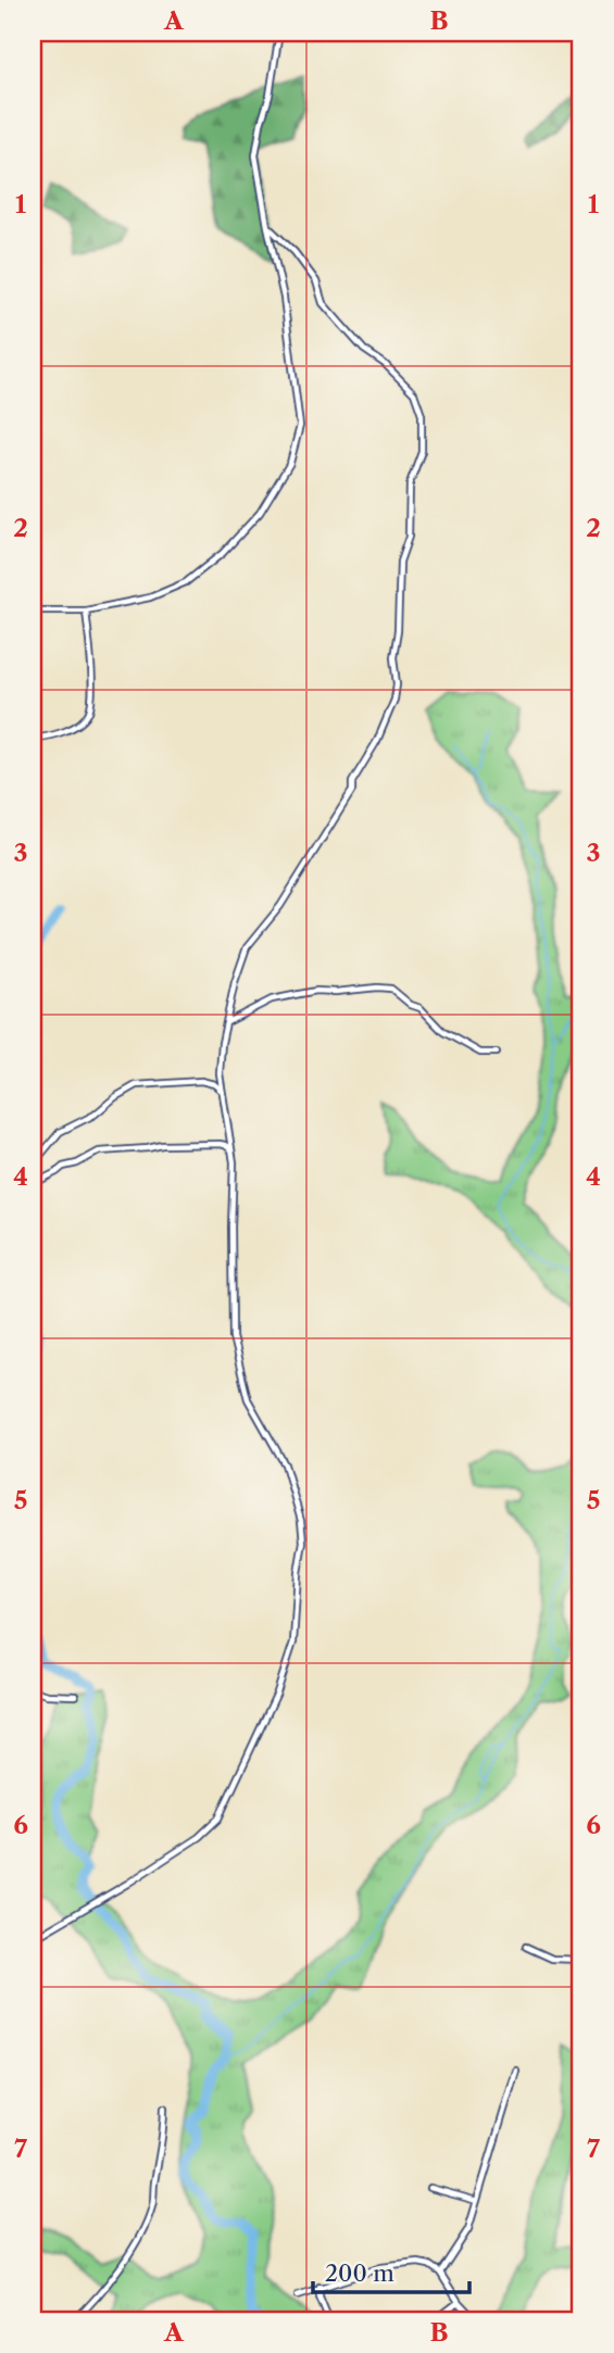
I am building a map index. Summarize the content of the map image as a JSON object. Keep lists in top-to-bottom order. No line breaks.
{"scale_bar":"200 m","grid":{"columns":["A","B"],"rows":["1","2","3","4","5","6","7"]}}
